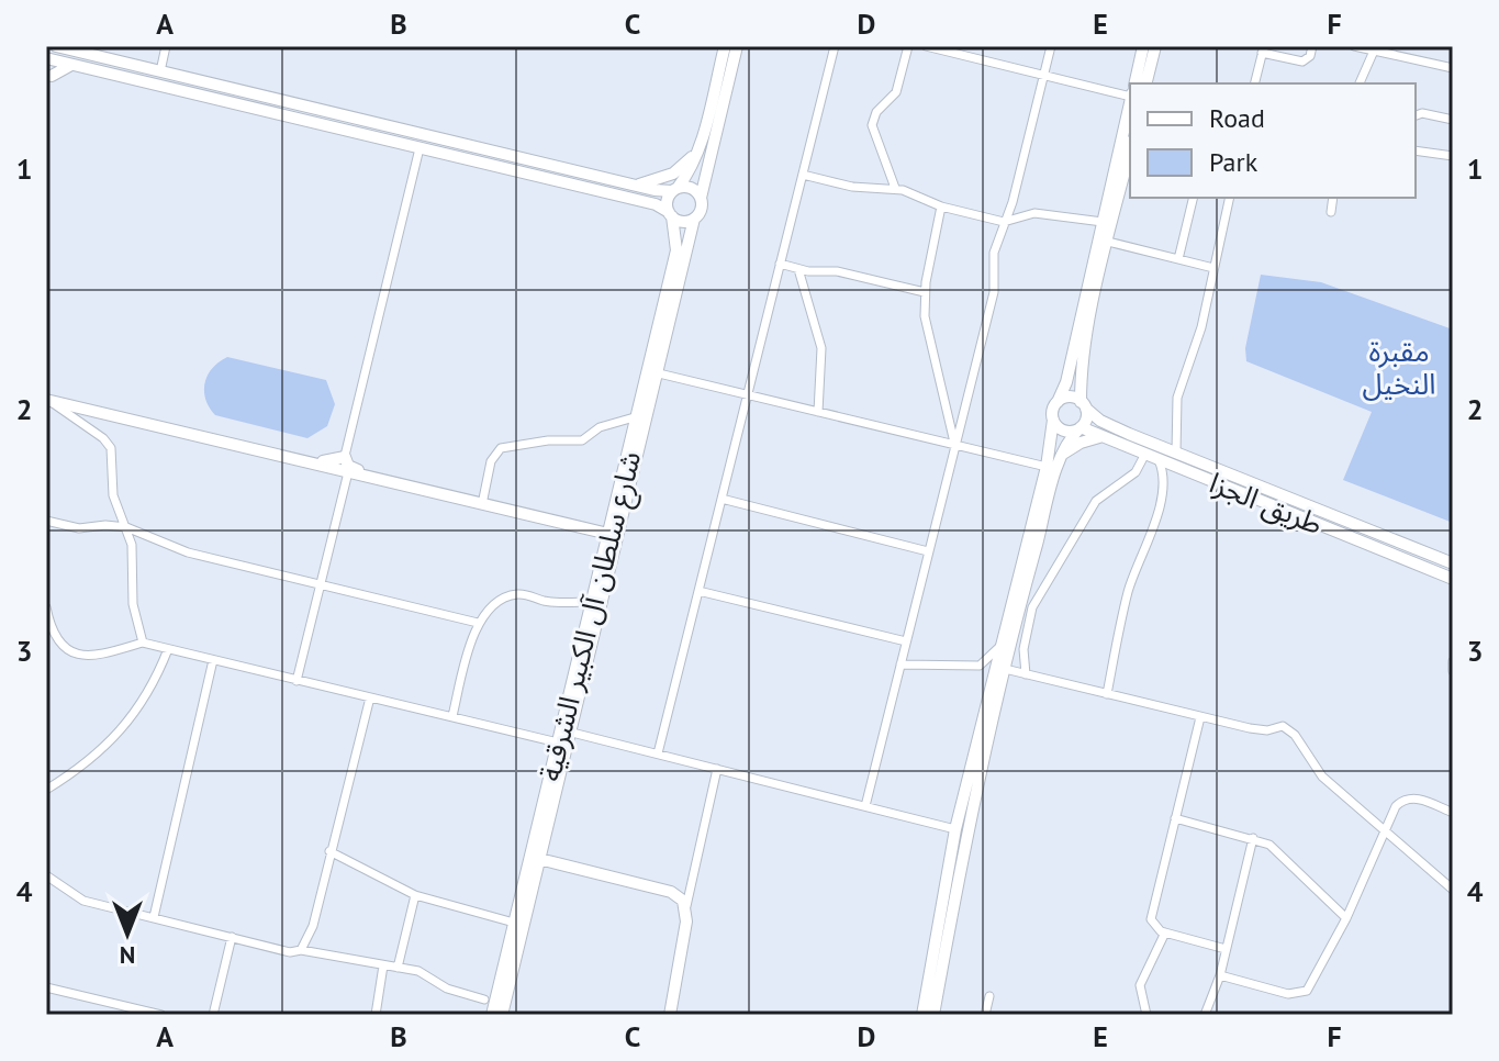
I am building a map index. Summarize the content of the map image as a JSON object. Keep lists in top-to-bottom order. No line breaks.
{"streets":{"main road":["طريق الجزا","شارع سلطان آل الكبير الشرقية"]},"parks":["مقبرة النخيل"],"legend":["Road","Park"],"north":"bottom","grid":{"columns":["A","B","C","D","E","F"],"rows":["1","2","3","4"]}}
